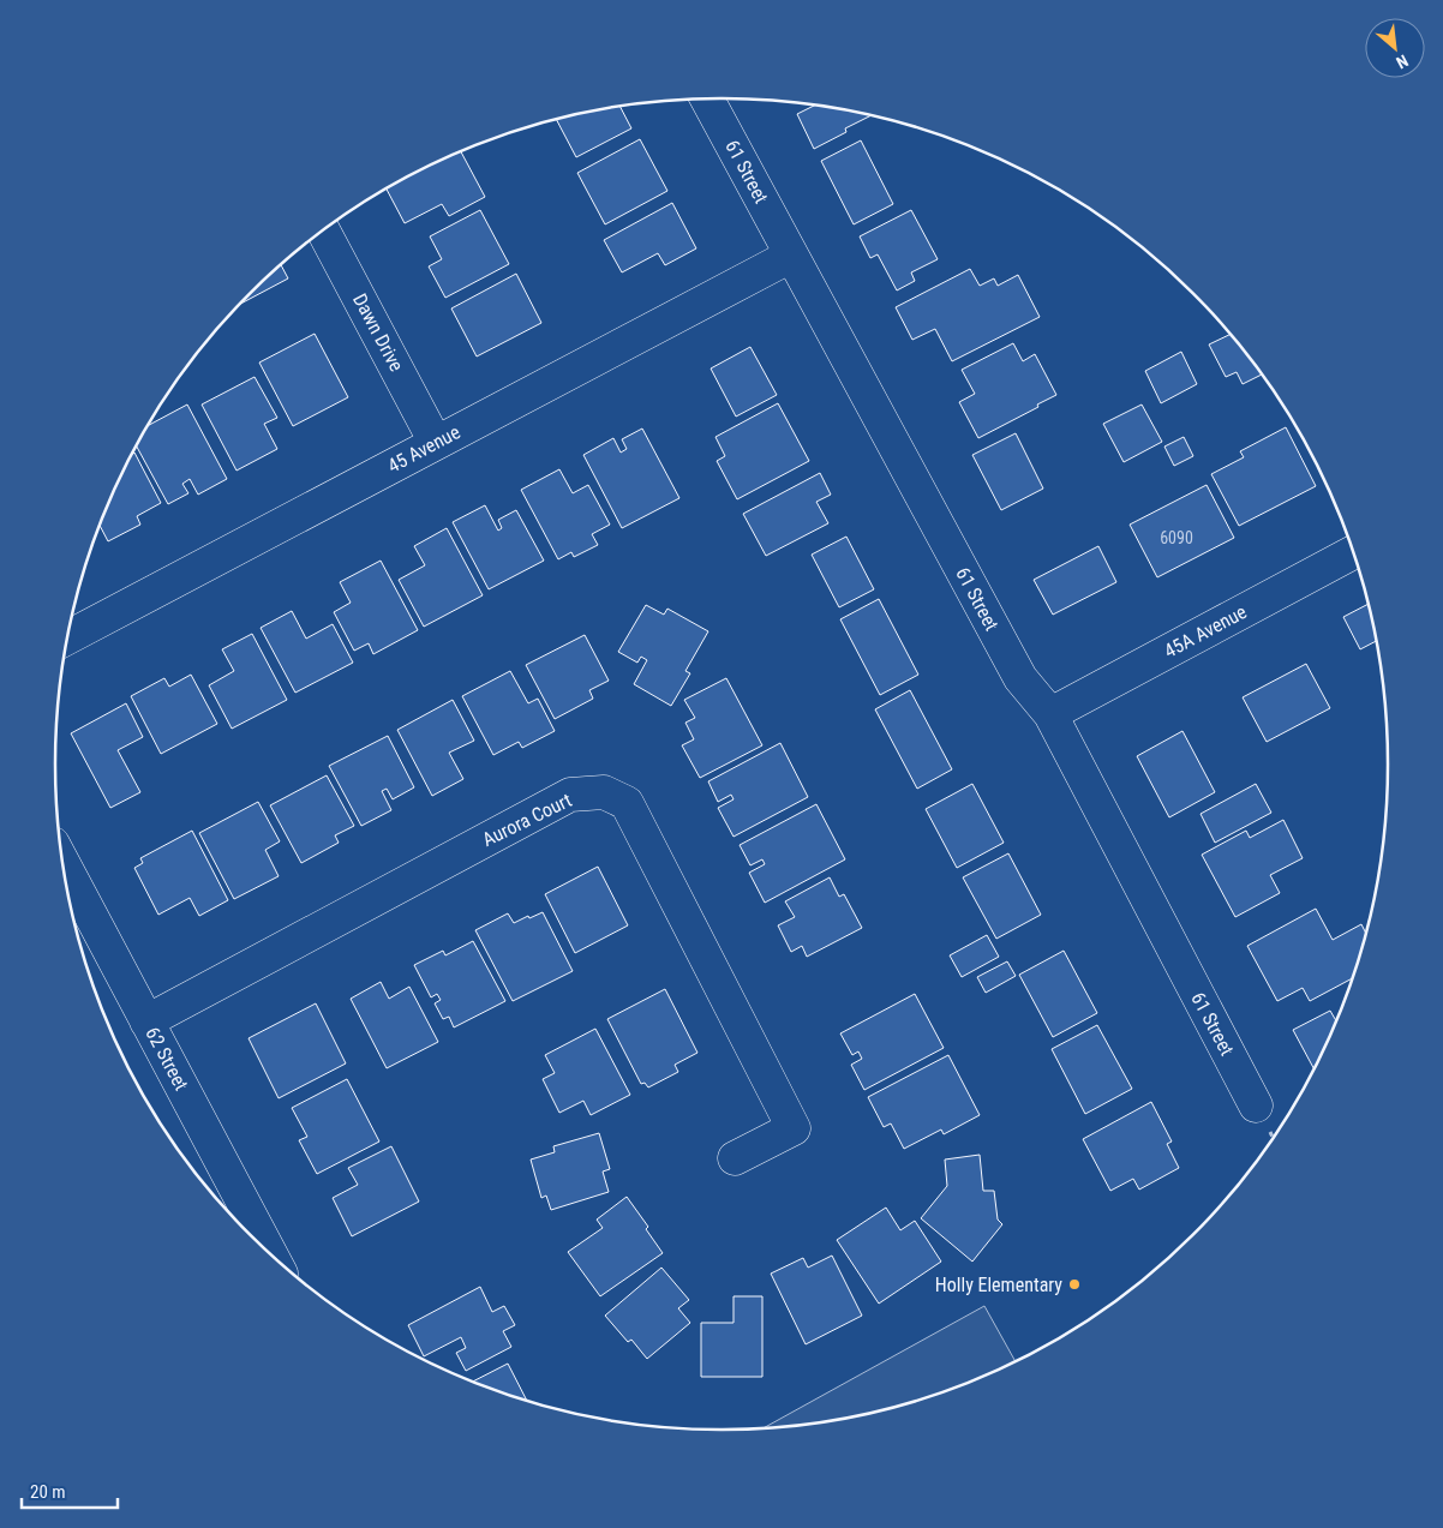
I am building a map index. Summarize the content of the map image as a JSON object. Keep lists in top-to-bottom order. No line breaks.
{"streets":{"street":["61 Street","Dawn Drive","45 Avenue","45A Avenue","Aurora Court","62 Street"]},"crossings":[["61 Street","45 Avenue"],["61 Street","45A Avenue"],["Dawn Drive","45 Avenue"],["Aurora Court","62 Street"]],"places":["Holly Elementary"],"house_numbers":["6090"],"scale_bar":"20 m","north":"bottom right"}
